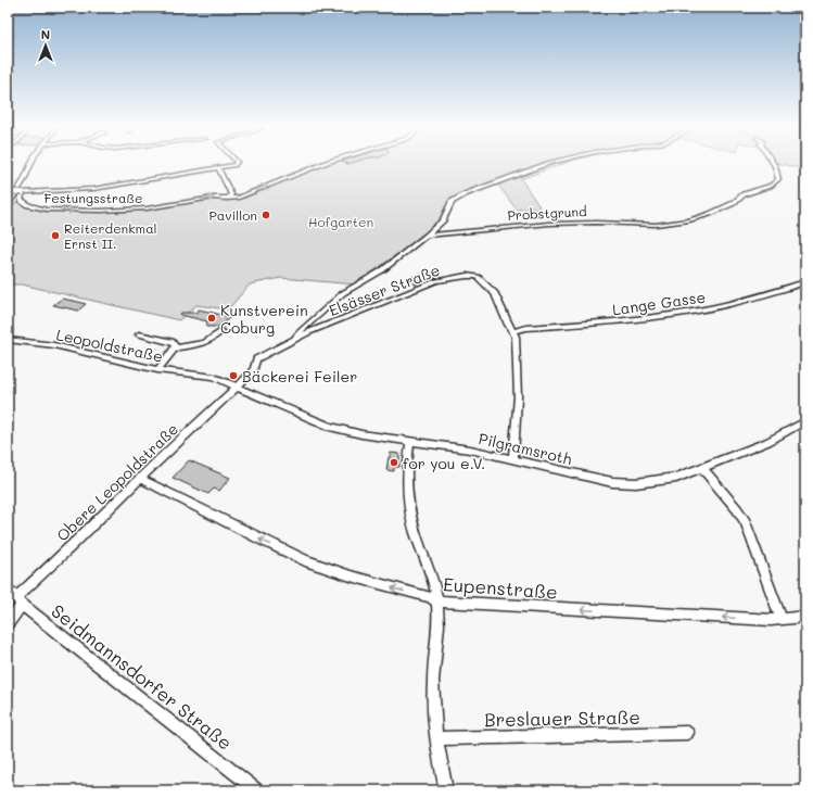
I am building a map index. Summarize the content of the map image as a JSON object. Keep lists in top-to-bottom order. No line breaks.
{"streets":{"street":["Festungsstraße","Probstgrund","Elsässer Straße","Lange Gasse","Leopoldstraße","Pilgramsroth","Obere Leopoldstraße","Eupenstraße","Seidmannsdorfer Straße","Breslauer Straße"]},"crossings":[["Elsässer Straße","Lange Gasse"],["Elsässer Straße","Obere Leopoldstraße"],["Leopoldstraße","Pilgramsroth"],["Leopoldstraße","Obere Leopoldstraße"],["Pilgramsroth","Obere Leopoldstraße"],["Obere Leopoldstraße","Eupenstraße"],["Obere Leopoldstraße","Seidmannsdorfer Straße"]],"one_way":["Eupenstraße"],"parks":["Hofgarten"],"places":["Pavillon","Reiterdenkmal Ernst II.","Kunstverein Coburg","Bäckerei Feiler","for you e.V."],"north":"top"}
